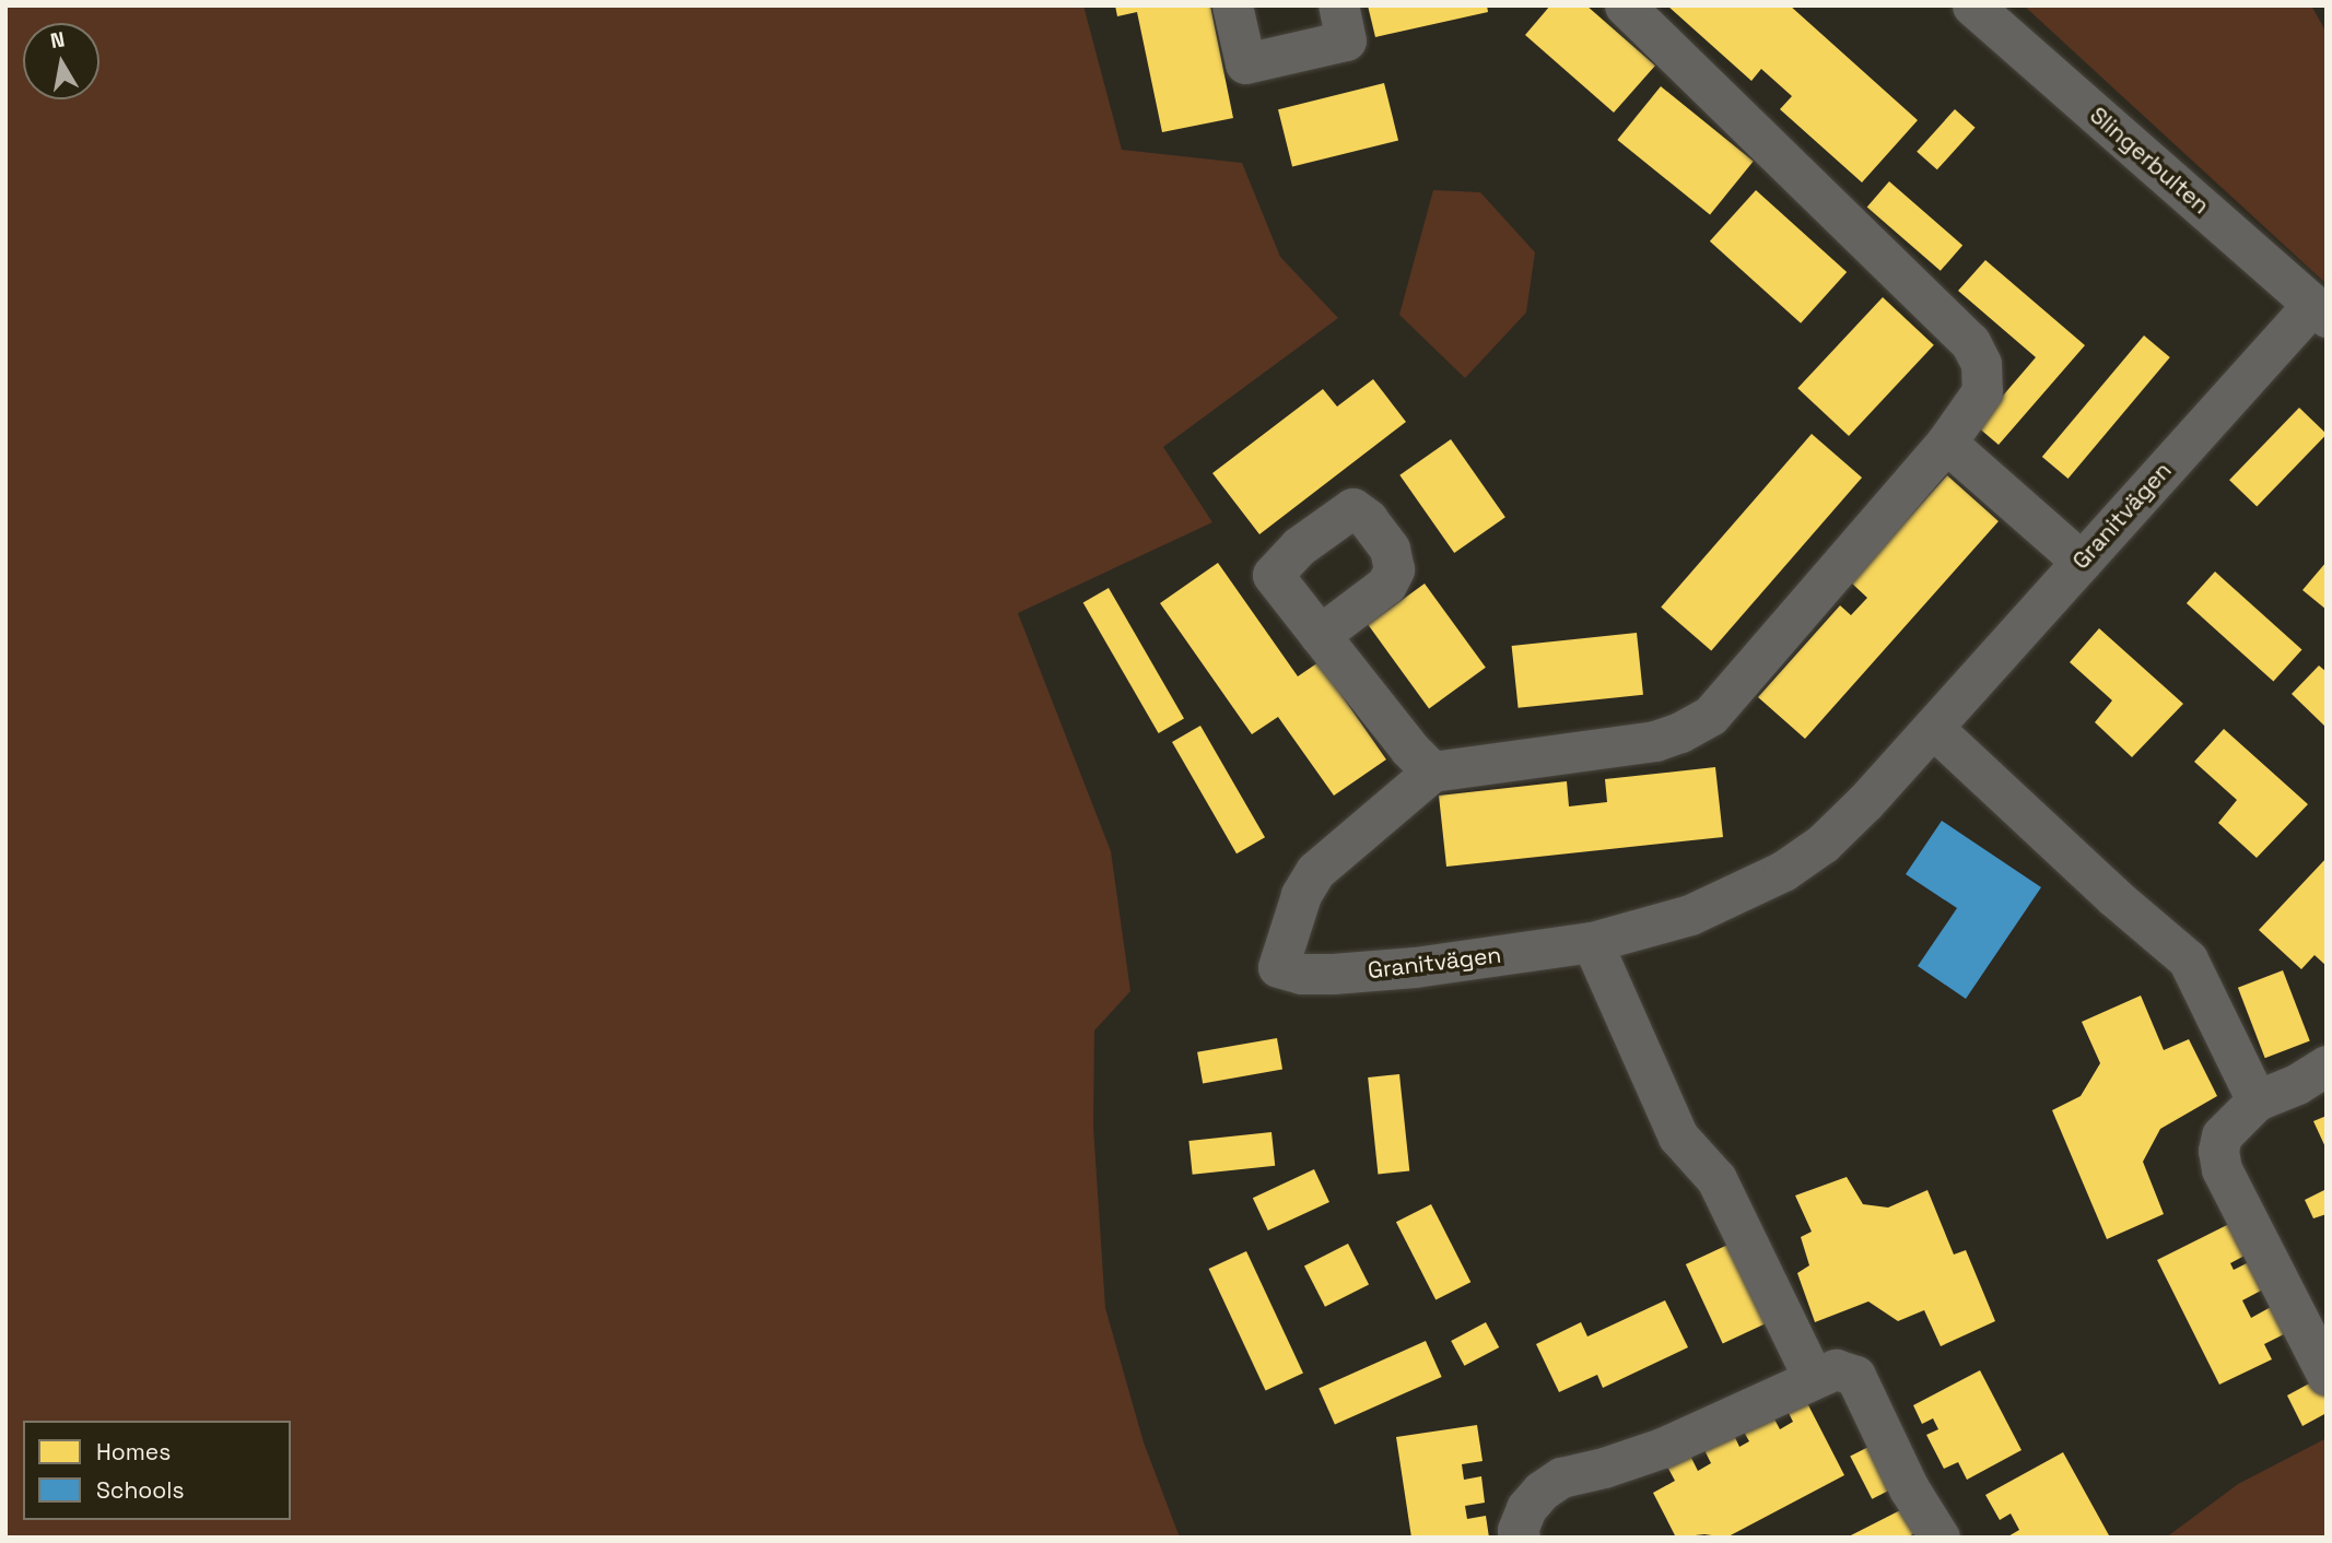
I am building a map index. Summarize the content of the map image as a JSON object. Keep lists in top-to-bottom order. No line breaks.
{"streets":{"street":["Slingerbulten","Granitvägen"]},"crossings":[["Slingerbulten","Granitvägen"]],"legend":["Homes","Schools"],"north":"top"}
